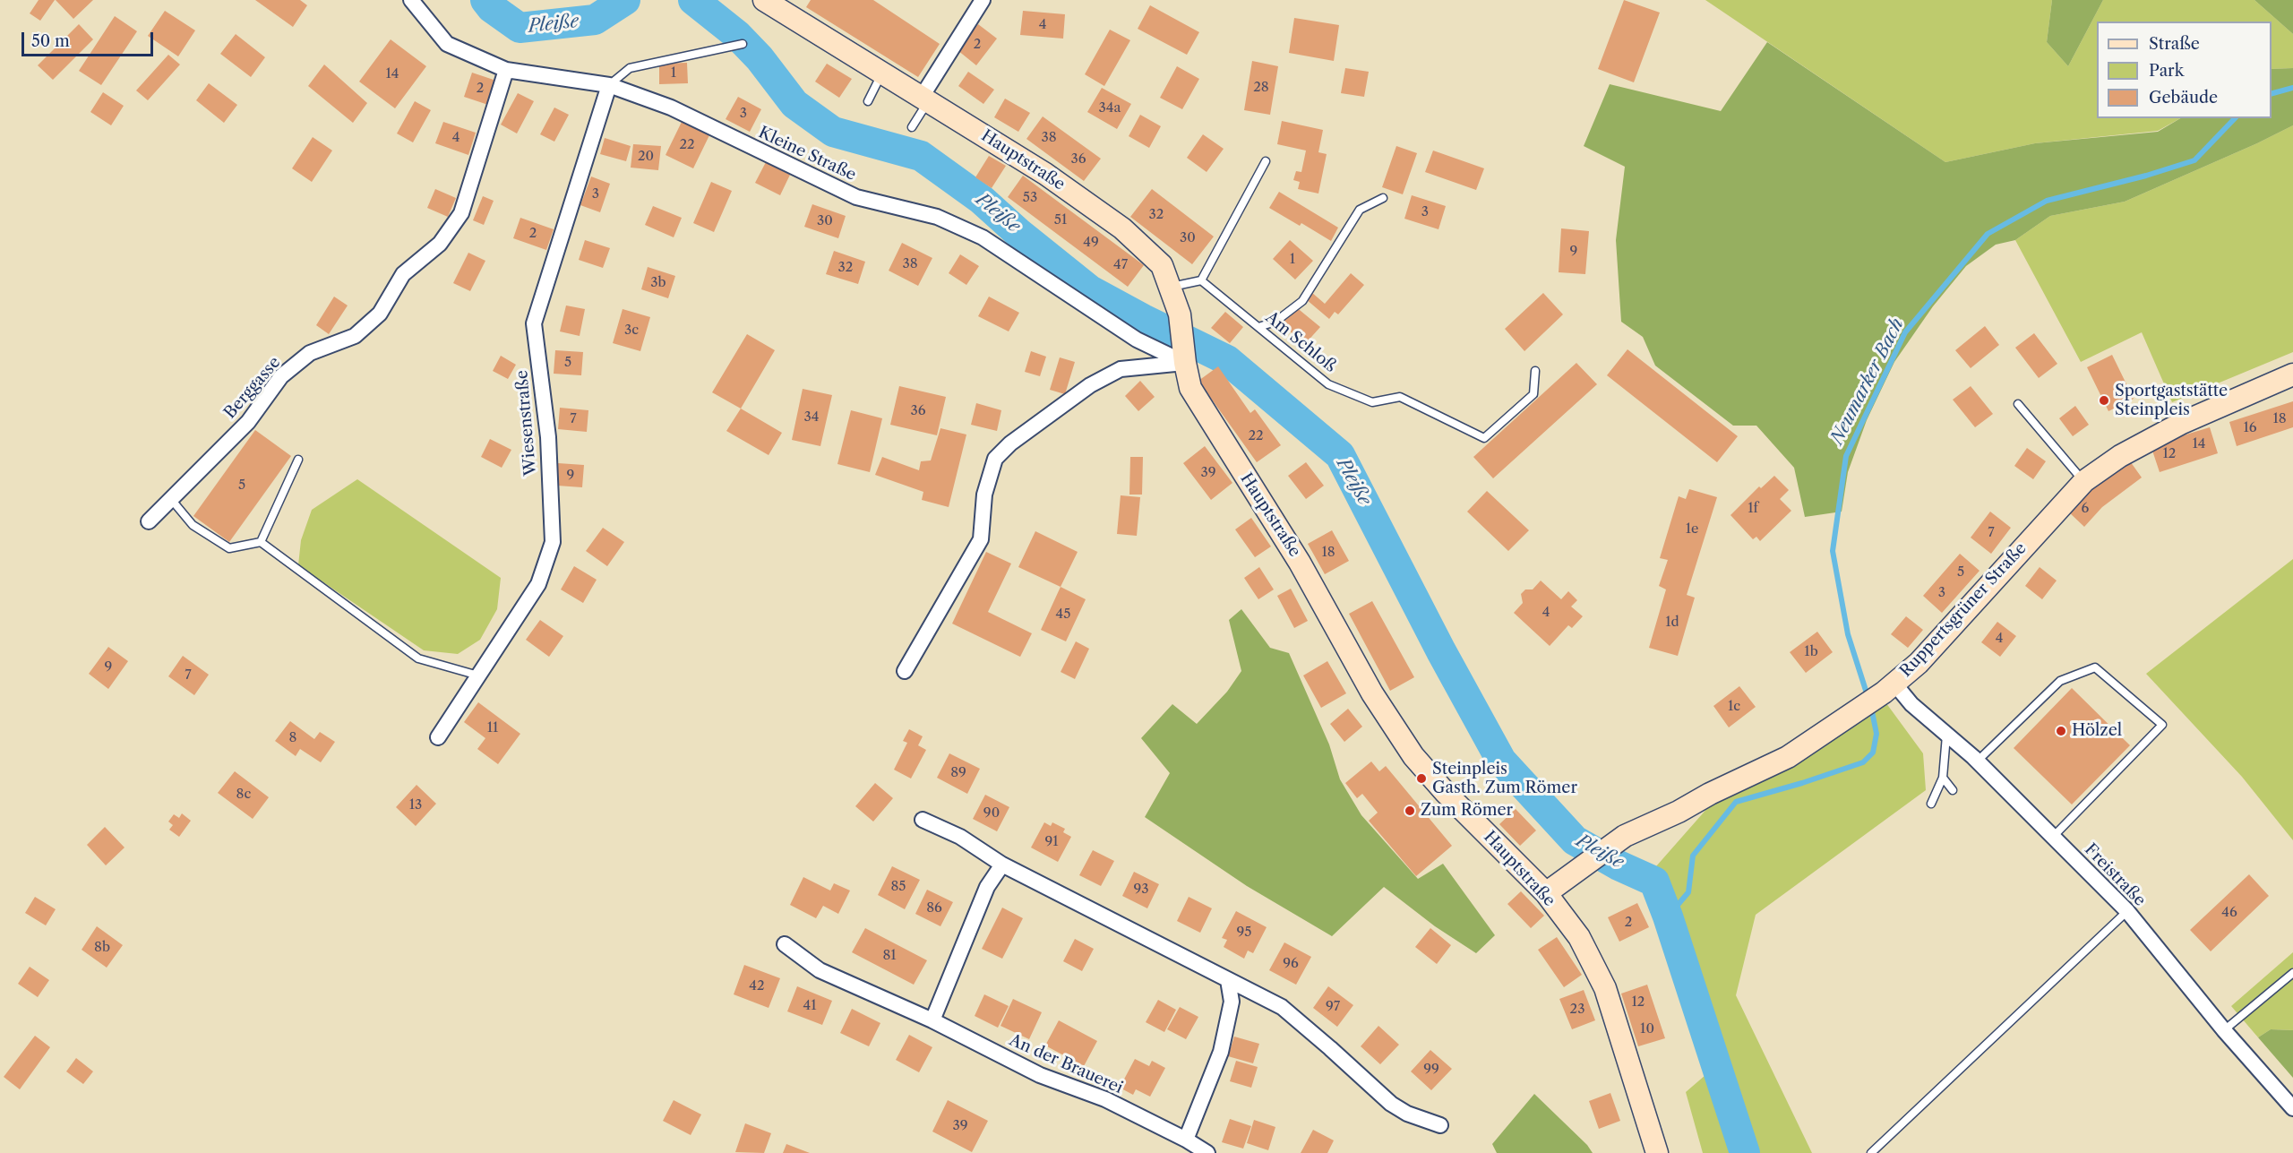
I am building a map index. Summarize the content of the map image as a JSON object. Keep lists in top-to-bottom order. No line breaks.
{"streets":{"main road":["Hauptstraße","Ruppertsgrüner Straße"],"street":["Kleine Straße","Berggasse","Wiesenstraße","Freistraße","An der Brauerei"],"lane":["Am Schloß"]},"crossings":[["Kleine Straße","Hauptstraße"],["Kleine Straße","Berggasse"],["Kleine Straße","Wiesenstraße"],["Hauptstraße","Ruppertsgrüner Straße"],["Ruppertsgrüner Straße","Freistraße"]],"water":["Pleiße","Neumarker Bach"],"places":["Sportgaststätte Steinpleis","Hölzel","Steinpleis Gasth. Zum Römer","Zum Römer"],"house_numbers":["4","2","1","14","28","2","34a","3","4","38","22","20","36","3","53","3","32","51","30","2","30","49","9","1","38","47","32","3b","3c","5","36","34","7","18","16","22","14","12","39","9","5","1f","6","1e","7","18","5","3","4","45","1d","4","1b","9","7","1c","11","8","89","8c","13","90","91","85","93","86","46","2","95","8b","81","96","42","12","41","97","23","10","99","39"],"legend":["Straße","Park","Gebäude"],"scale_bar":"50 m"}
